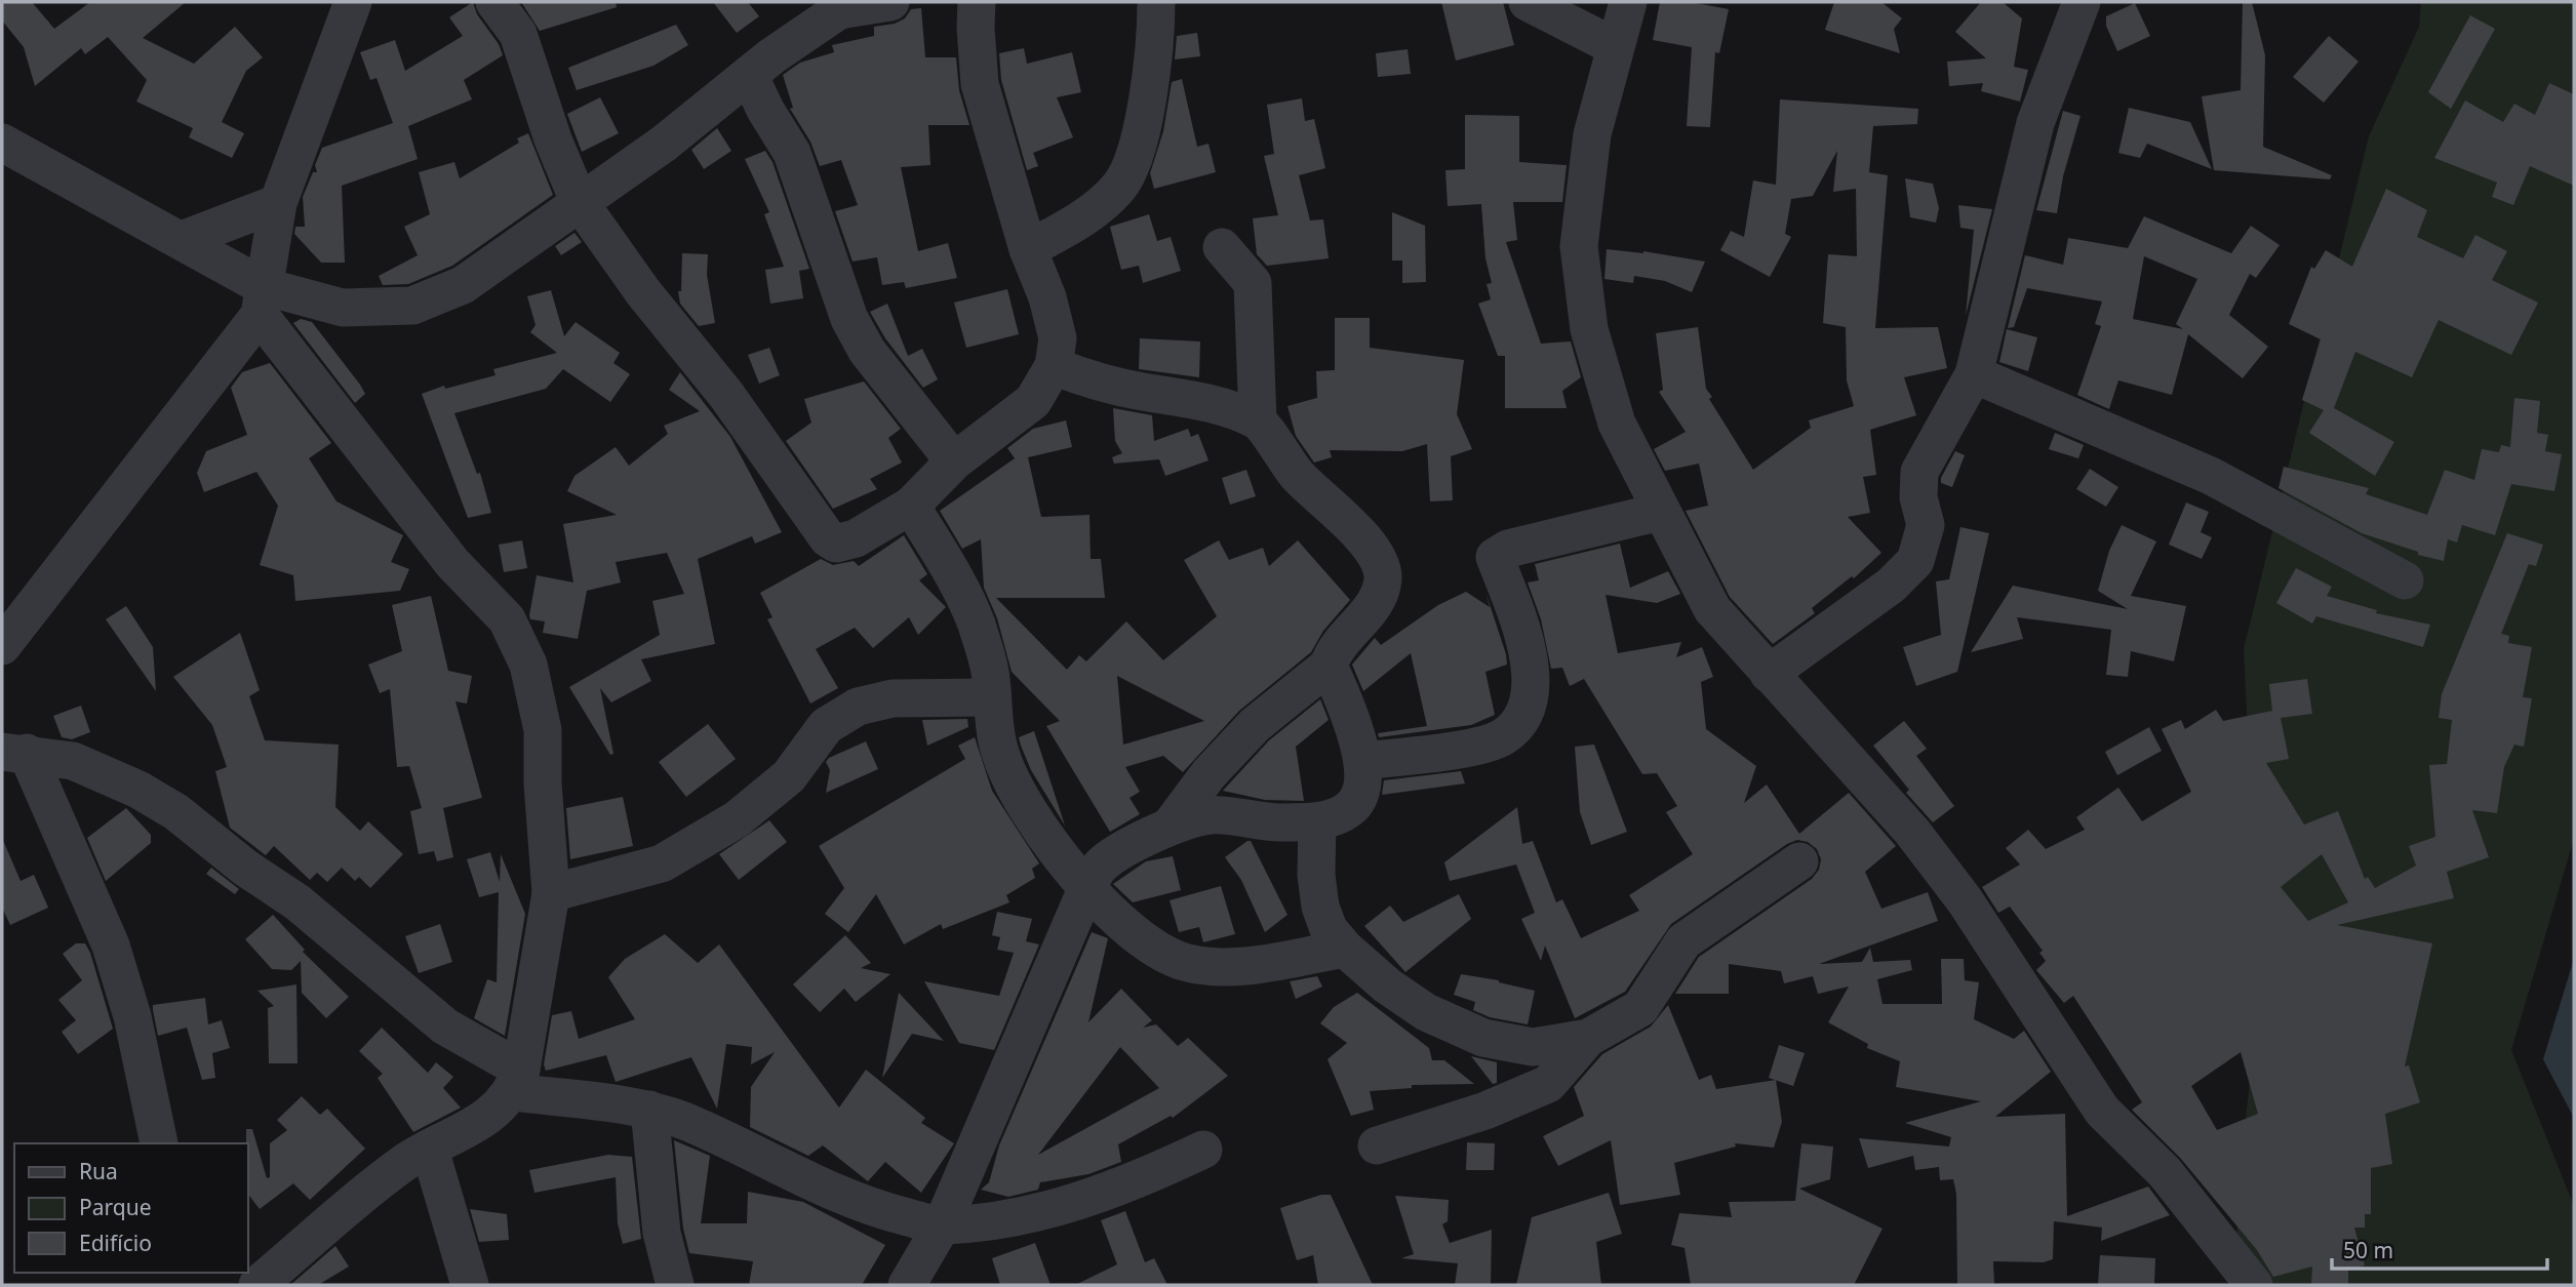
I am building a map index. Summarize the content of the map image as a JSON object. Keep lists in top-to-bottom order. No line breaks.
{"legend":["Rua","Parque","Edifício"],"scale_bar":"50 m"}
